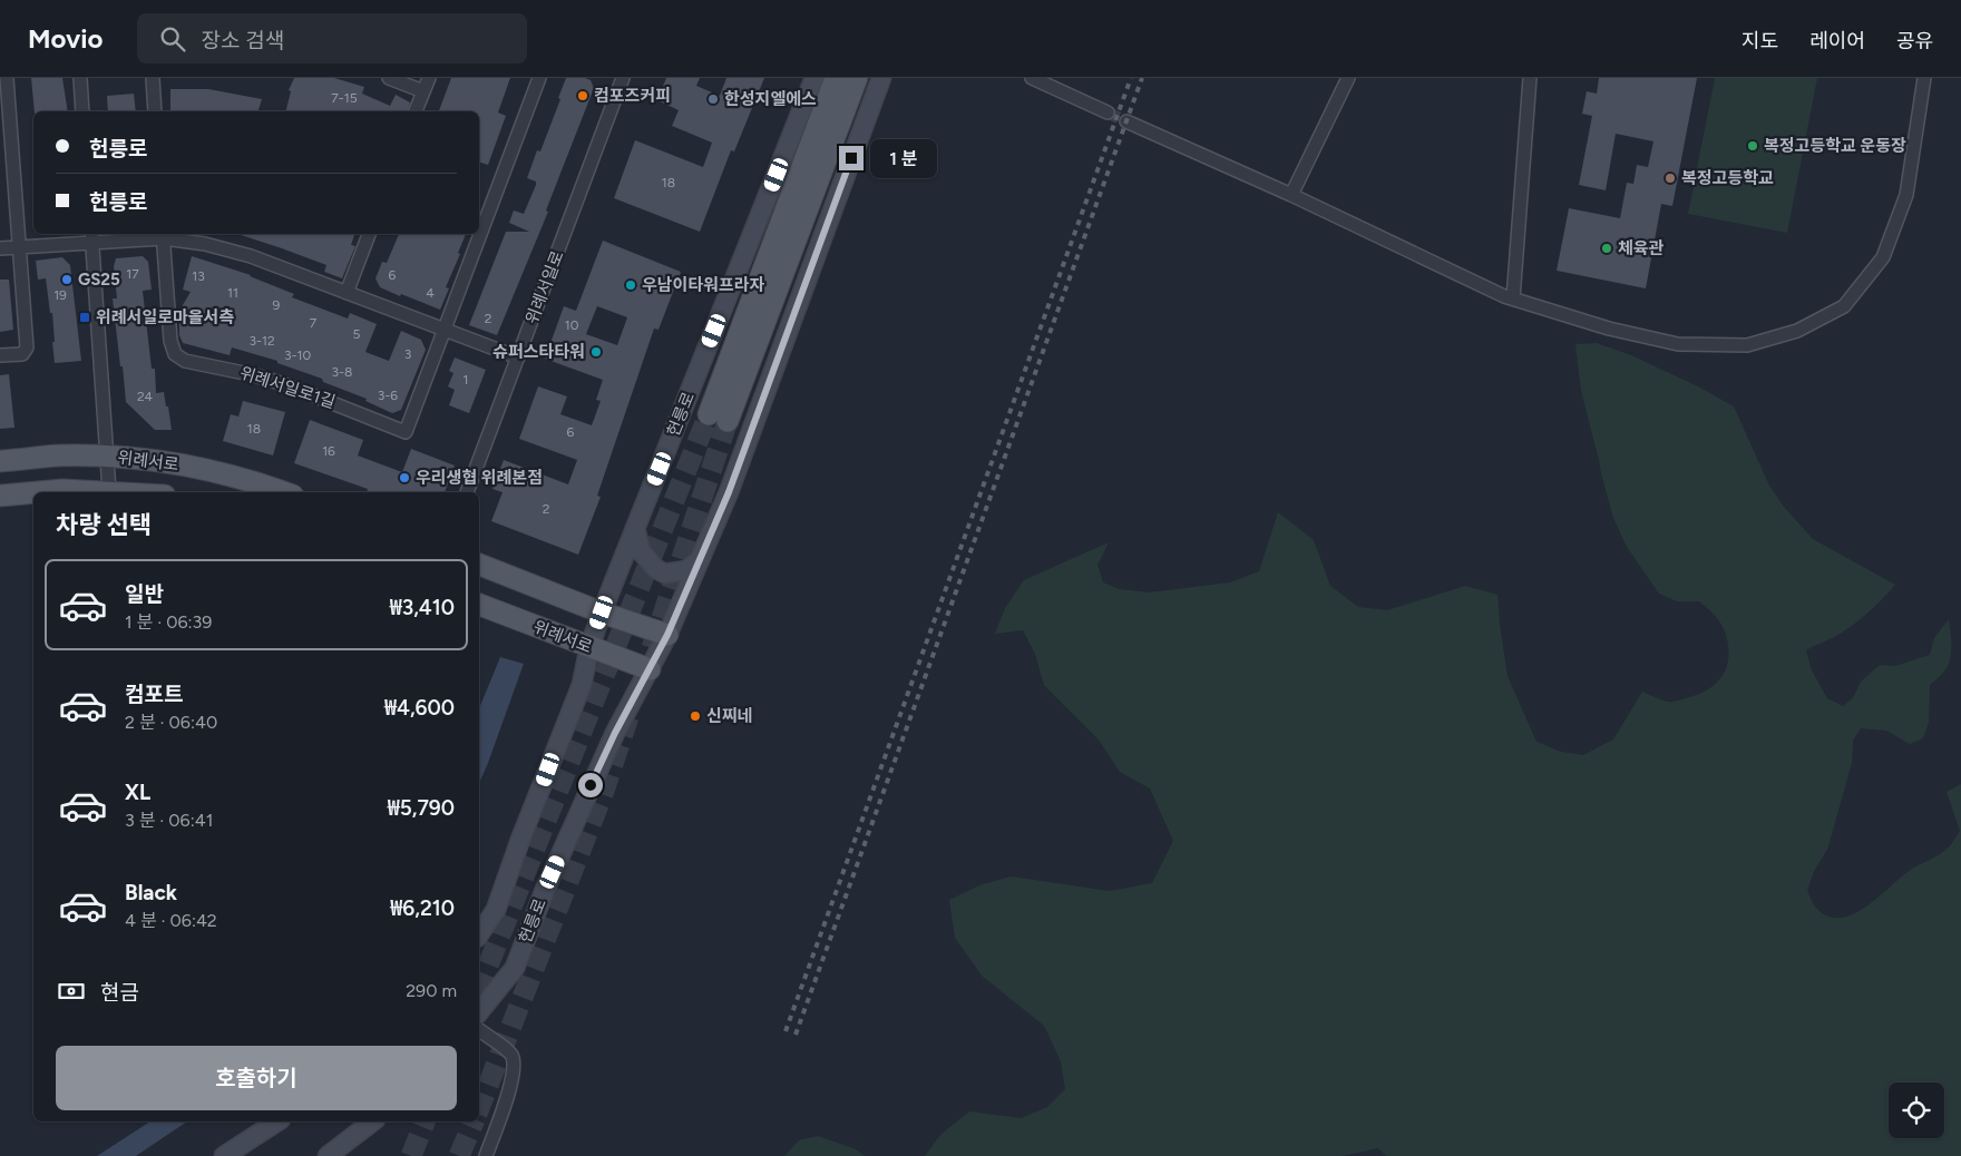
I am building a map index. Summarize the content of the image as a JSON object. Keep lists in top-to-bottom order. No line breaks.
{"streets":{"main road":["헌릉로","위례서로"],"street":["위례서일로","위례서일로1길"]},"crossings":[["헌릉로","위례서로"]],"places":{"other":["컴포즈커피","한성지엘에스","복정고등학교 운동장","복정고등학교","체육관","GS25","우남이타워프라자","슈퍼스타타워","우리생협 위례본점","신찌네"],"transit":["위례서일로마을서측"]},"house_numbers":["7-15","18","17","6","13","11","4","19","9","2","7","10","5","3-12","3","3-10","3-8","1","3-6","24","18","6","16","2"],"page":{"header":"Movio","search":"장소 검색","nav":["지도","레이어","공유"],"banner":["헌릉로","헌릉로"],"bubble":"1 분","heading":"차량 선택","list":[{"name":"일반","note":"1 분 · 06:39","value":"₩3,410"},{"name":"컴포트","note":"2 분 · 06:40","value":"₩4,600"},{"name":"XL","note":"3 분 · 06:41","value":"₩5,790"},{"name":"Black","note":"4 분 · 06:42","value":"₩6,210"}],"pay":["현금","290 m"],"buttons":"호출하기"}}
